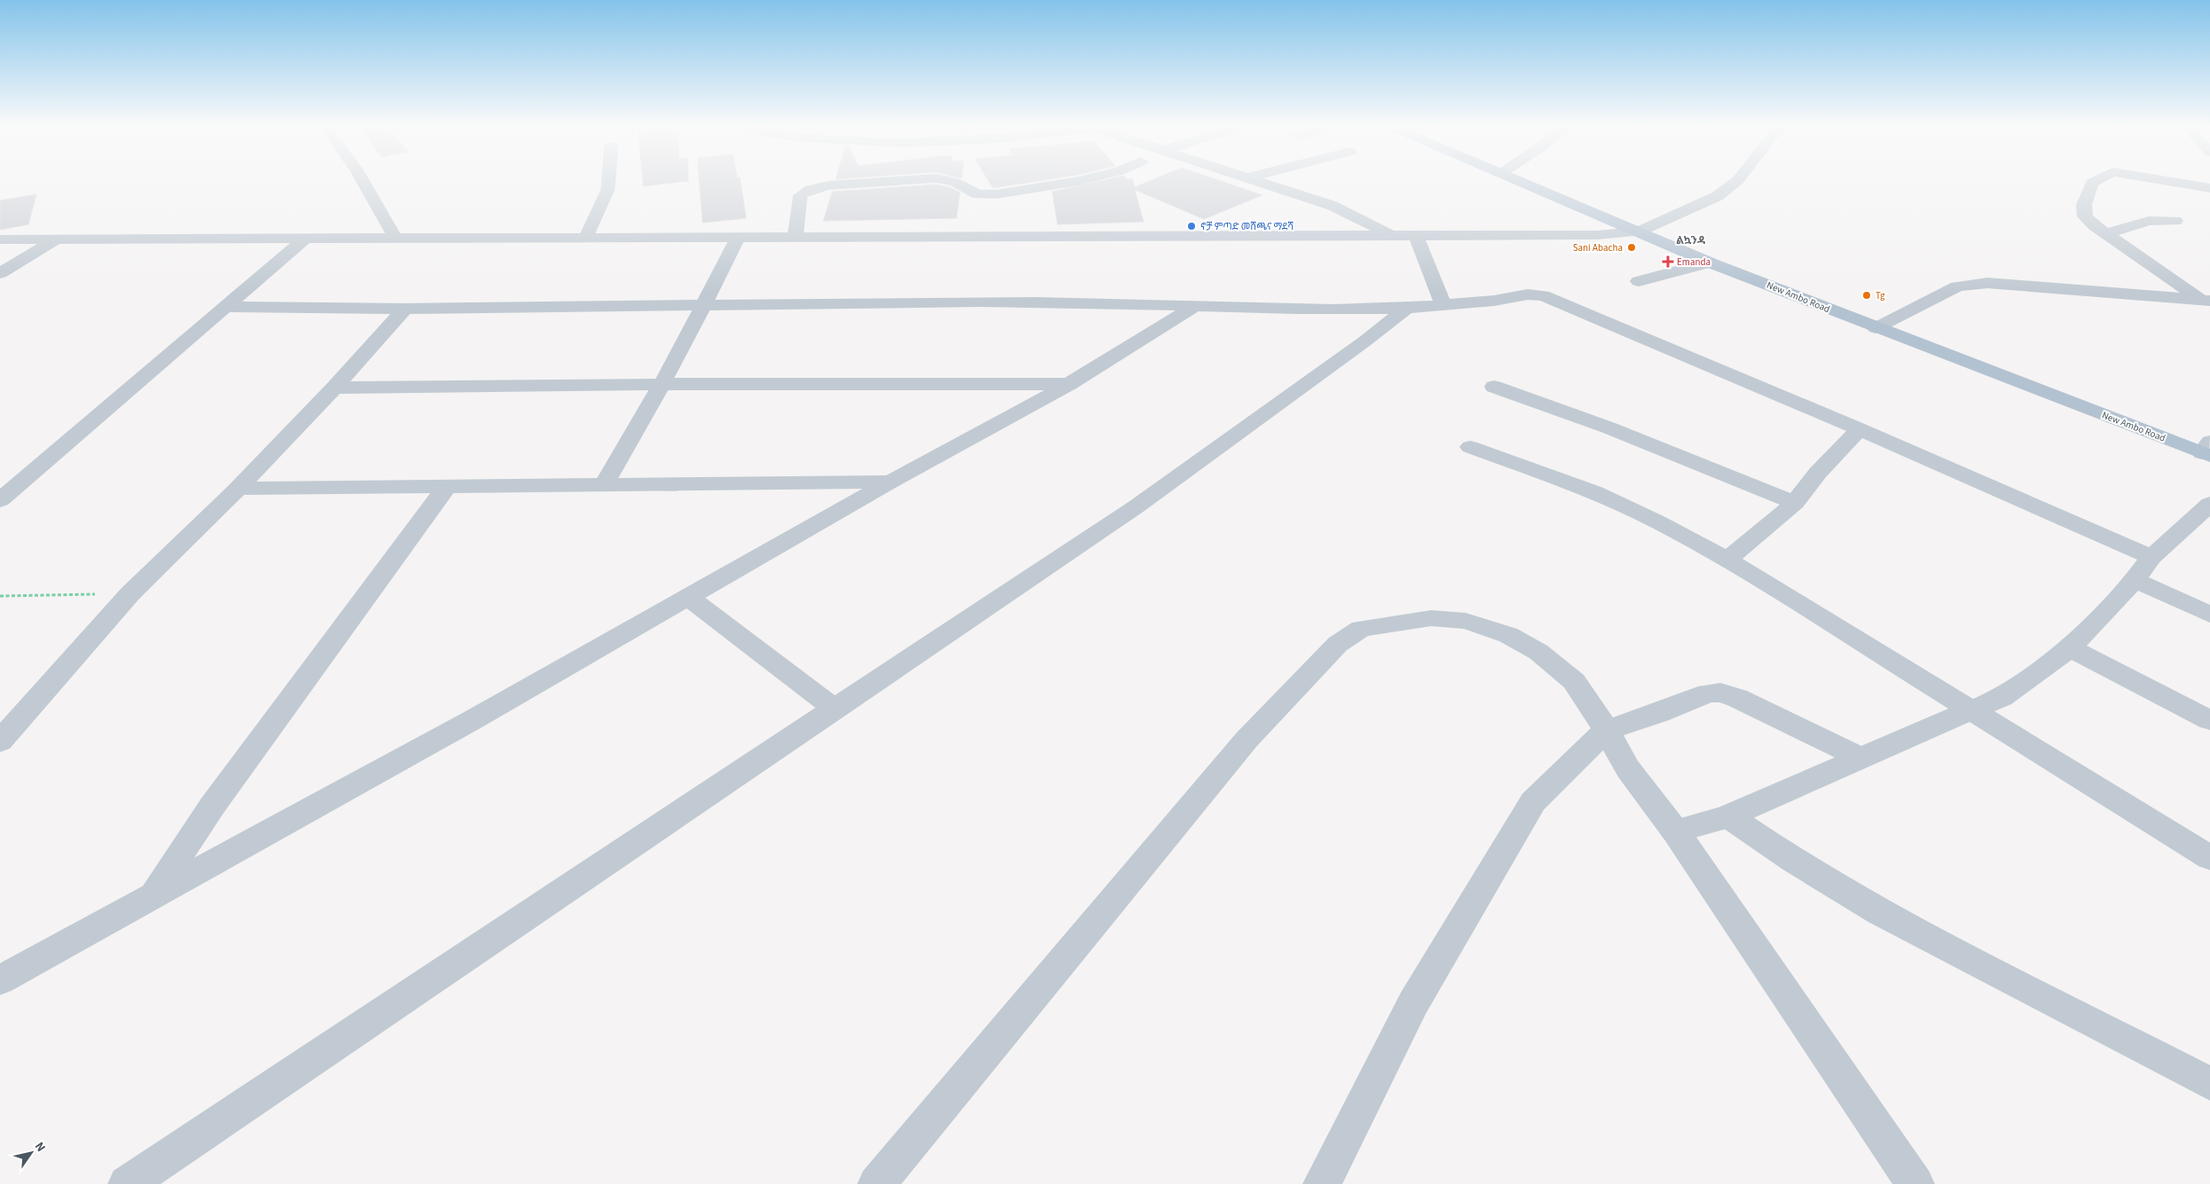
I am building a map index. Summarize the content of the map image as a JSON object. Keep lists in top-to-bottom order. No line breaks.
{"streets":{"main road":["New Ambo Road"]},"districts":["ልኳንዳ"],"places":{"other":["ኖቻ ምጣድ መሸጫና ማደሻ","Sani Abacha","Tg"],"health":["Emanda"]},"north":"top right"}
